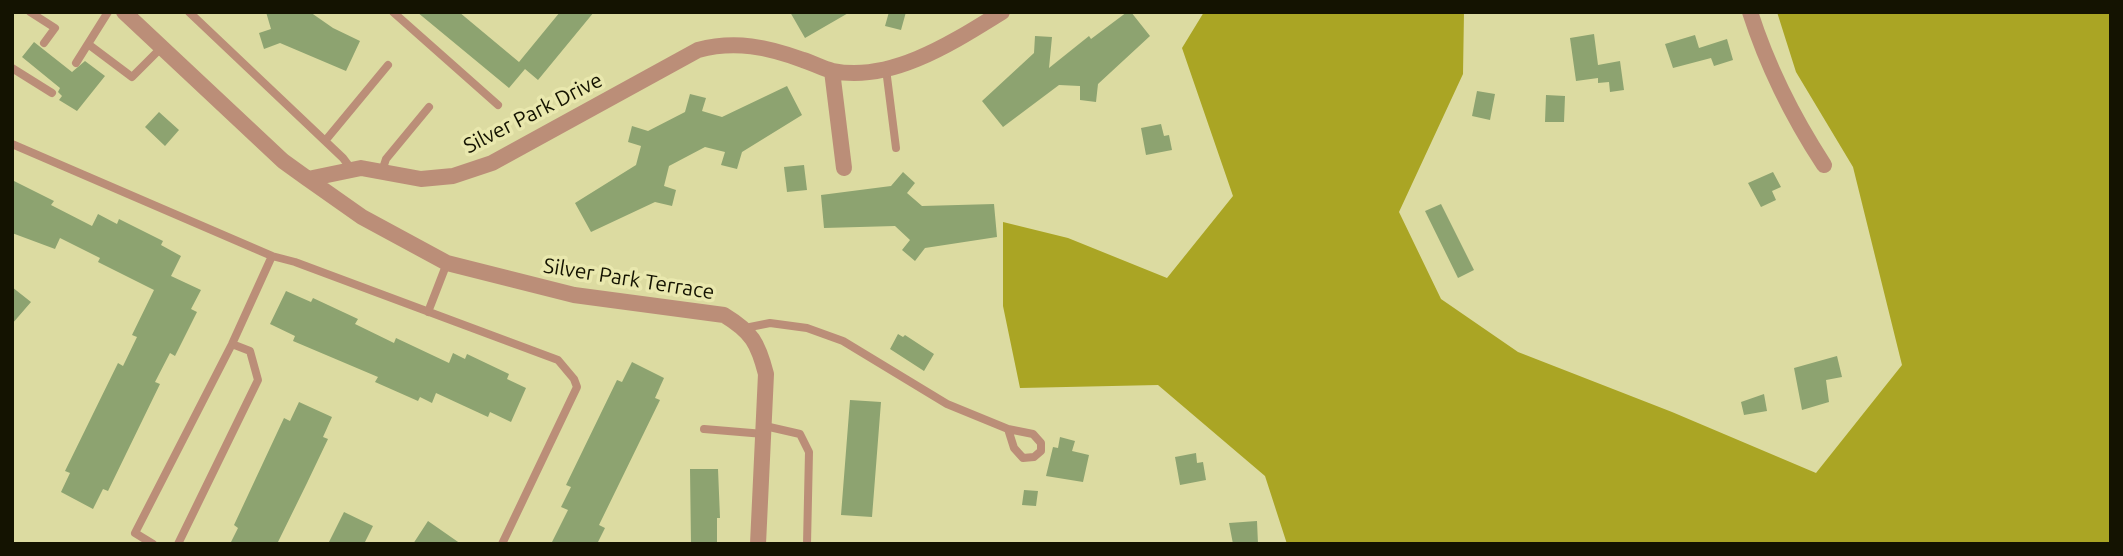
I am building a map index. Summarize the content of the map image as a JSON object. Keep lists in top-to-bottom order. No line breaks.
{"streets":{"street":["Silver Park Drive","Silver Park Terrace"]},"crossings":[["Silver Park Drive","Silver Park Terrace"]]}
